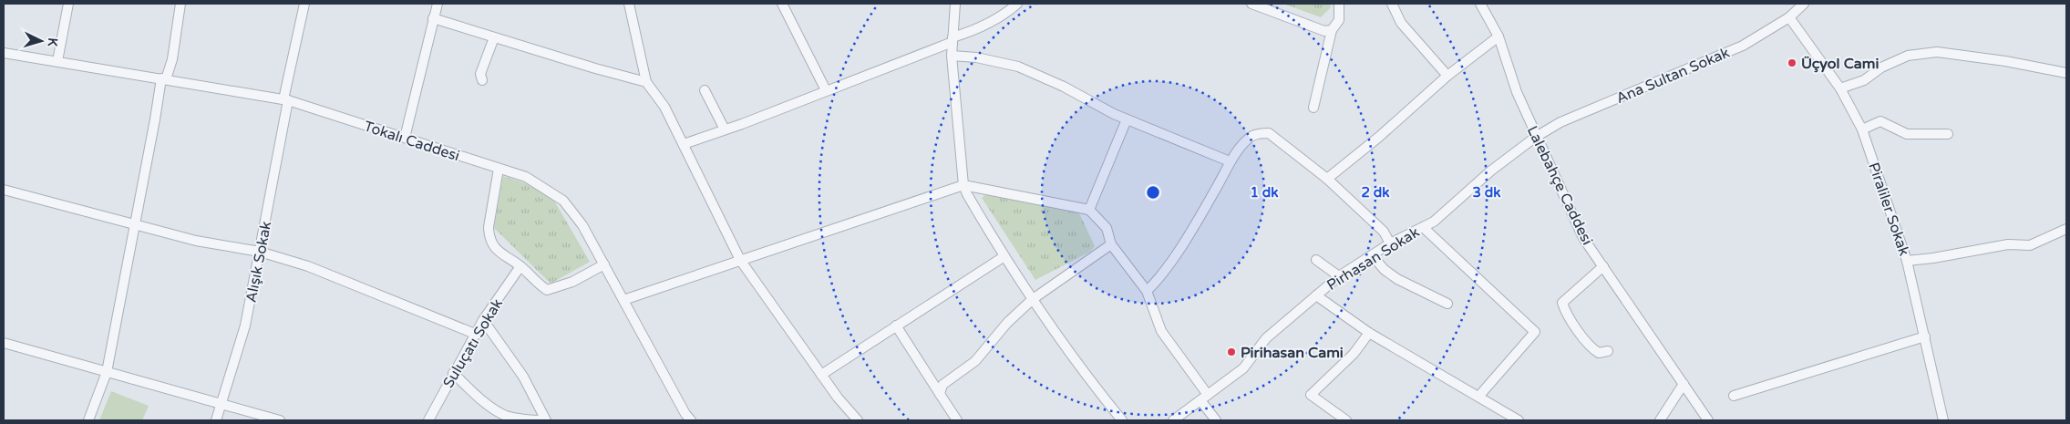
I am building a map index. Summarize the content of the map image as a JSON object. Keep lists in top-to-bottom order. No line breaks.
{"streets":{"street":["Ana Sultan Sokak","Tokalı Caddesi","Lalebahçe Caddesi","Piraliler Sokak","Pirhasan Sokak","Alışık Sokak","Suluçatı Sokak"]},"crossings":[["Ana Sultan Sokak","Lalebahçe Caddesi"],["Ana Sultan Sokak","Piraliler Sokak"],["Ana Sultan Sokak","Pirhasan Sokak"],["Tokalı Caddesi","Alışık Sokak"],["Lalebahçe Caddesi","Pirhasan Sokak"]],"places":["Üçyol Cami","Pirihasan Cami"],"north":"right","rings":["1 dk","2 dk","3 dk"]}
